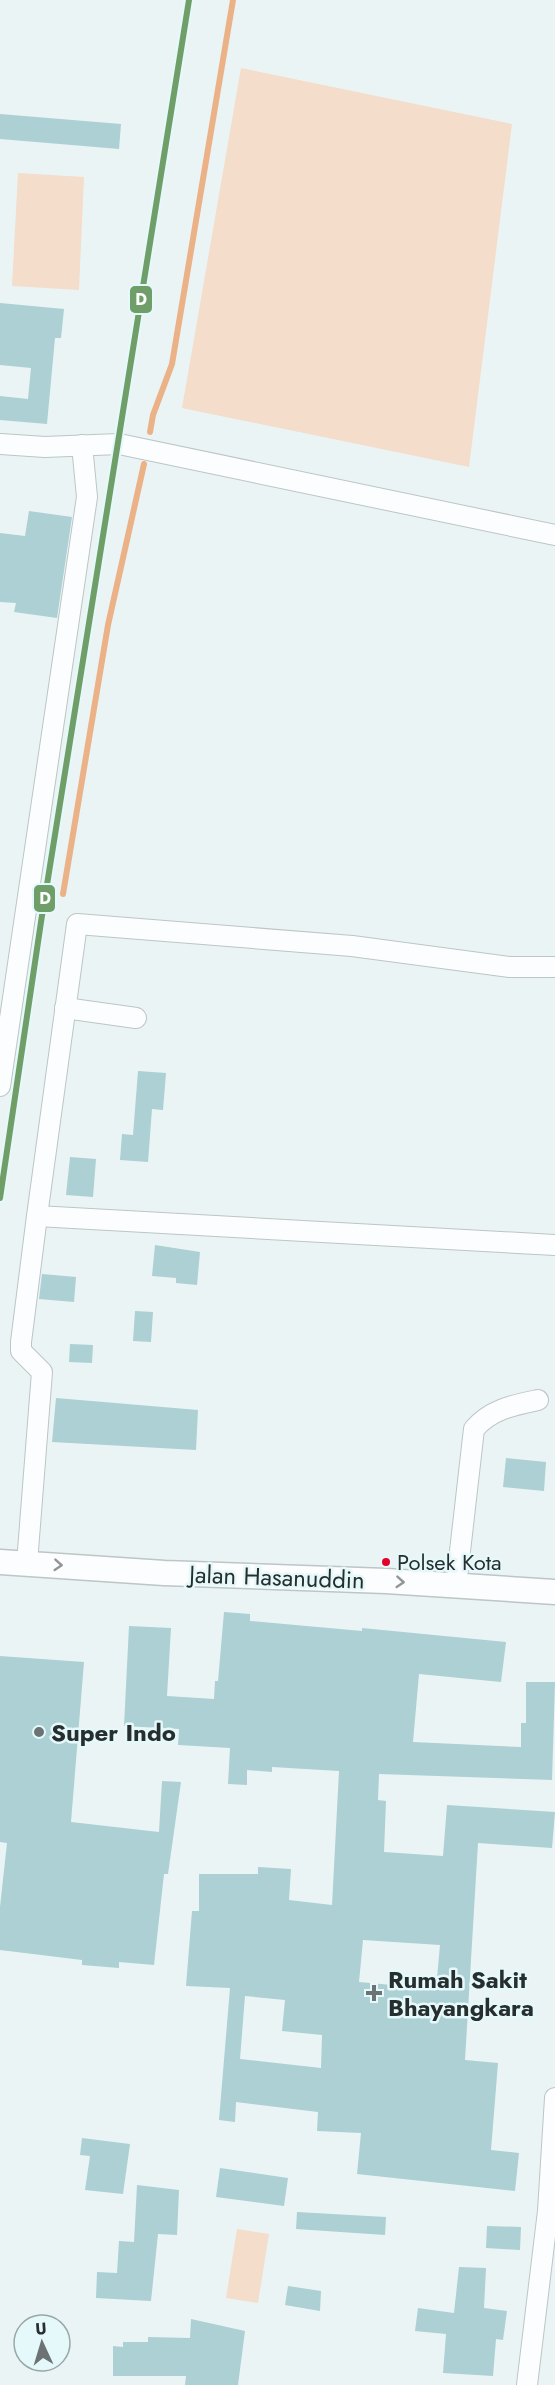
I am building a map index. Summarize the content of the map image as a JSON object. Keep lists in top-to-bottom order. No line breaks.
{"streets":{"main road":["Jalan Hasanuddin"]},"one_way":["Jalan Hasanuddin"],"places":{"other":["Polsek Kota","Super Indo"],"health":["Rumah Sakit Bhayangkara"]},"lines":["transit line D"],"north":"top"}
